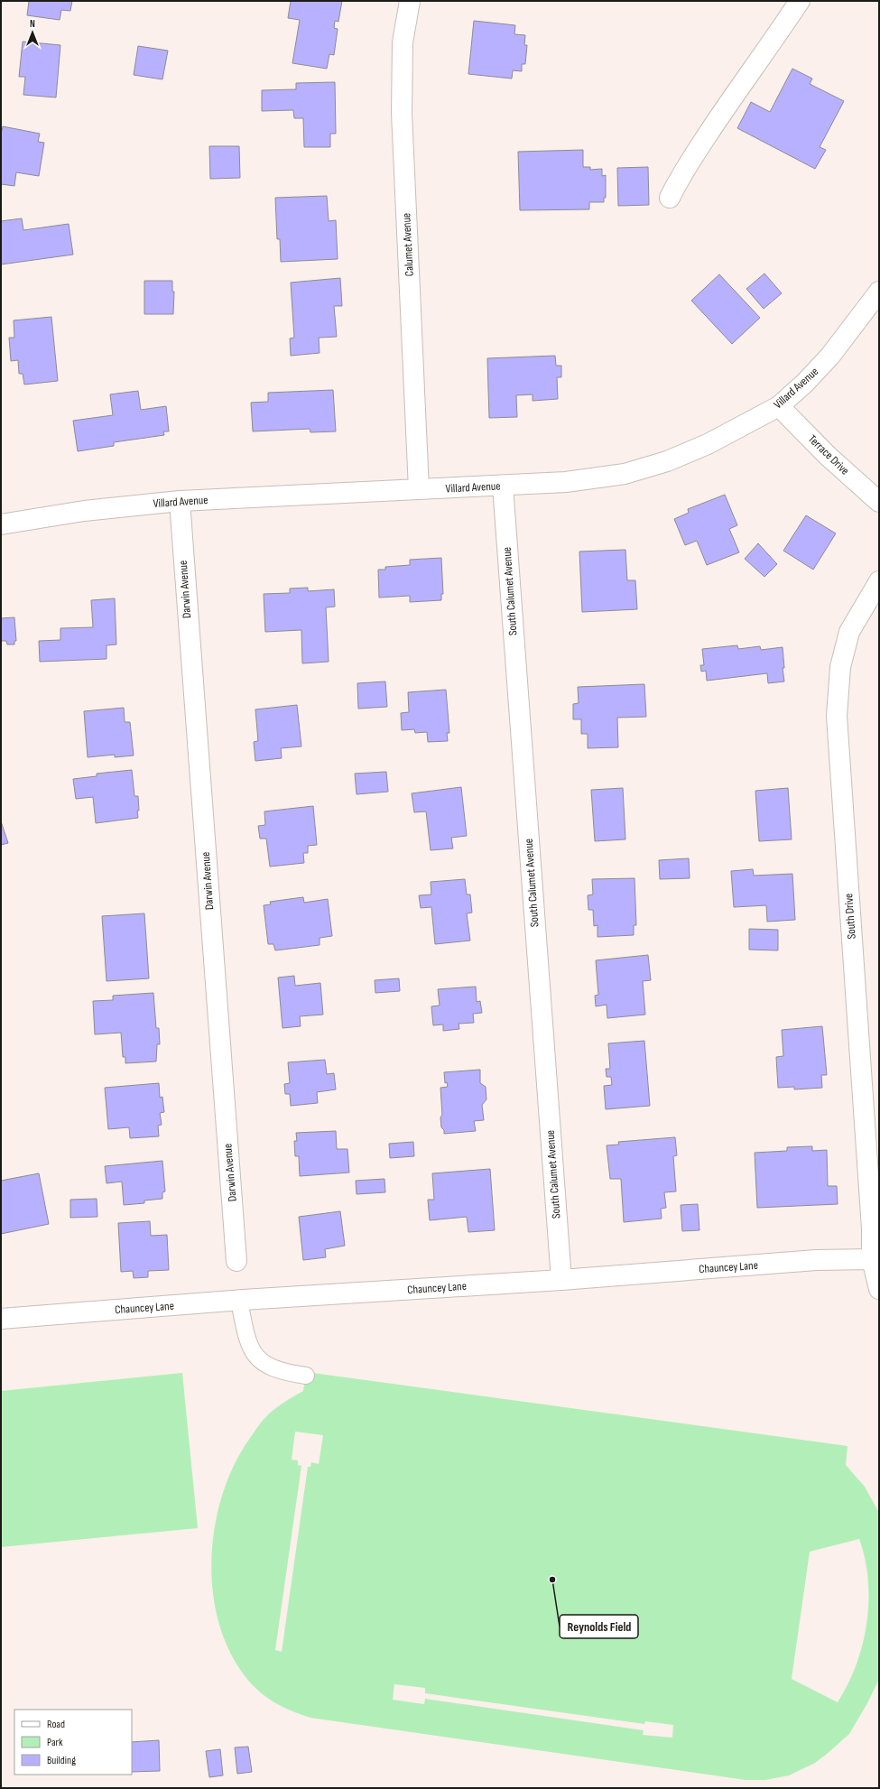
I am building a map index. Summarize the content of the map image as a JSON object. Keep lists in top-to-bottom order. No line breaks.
{"streets":{"street":["Calumet Avenue","Villard Avenue","Terrace Drive","Darwin Avenue","South Calumet Avenue","South Drive","Chauncey Lane"]},"crossings":[["Calumet Avenue","Villard Avenue"],["Villard Avenue","Terrace Drive"],["Villard Avenue","Darwin Avenue"],["Villard Avenue","South Calumet Avenue"],["South Calumet Avenue","Chauncey Lane"],["South Drive","Chauncey Lane"]],"places":["Reynolds Field"],"legend":["Road","Park","Building"],"north":"top"}
